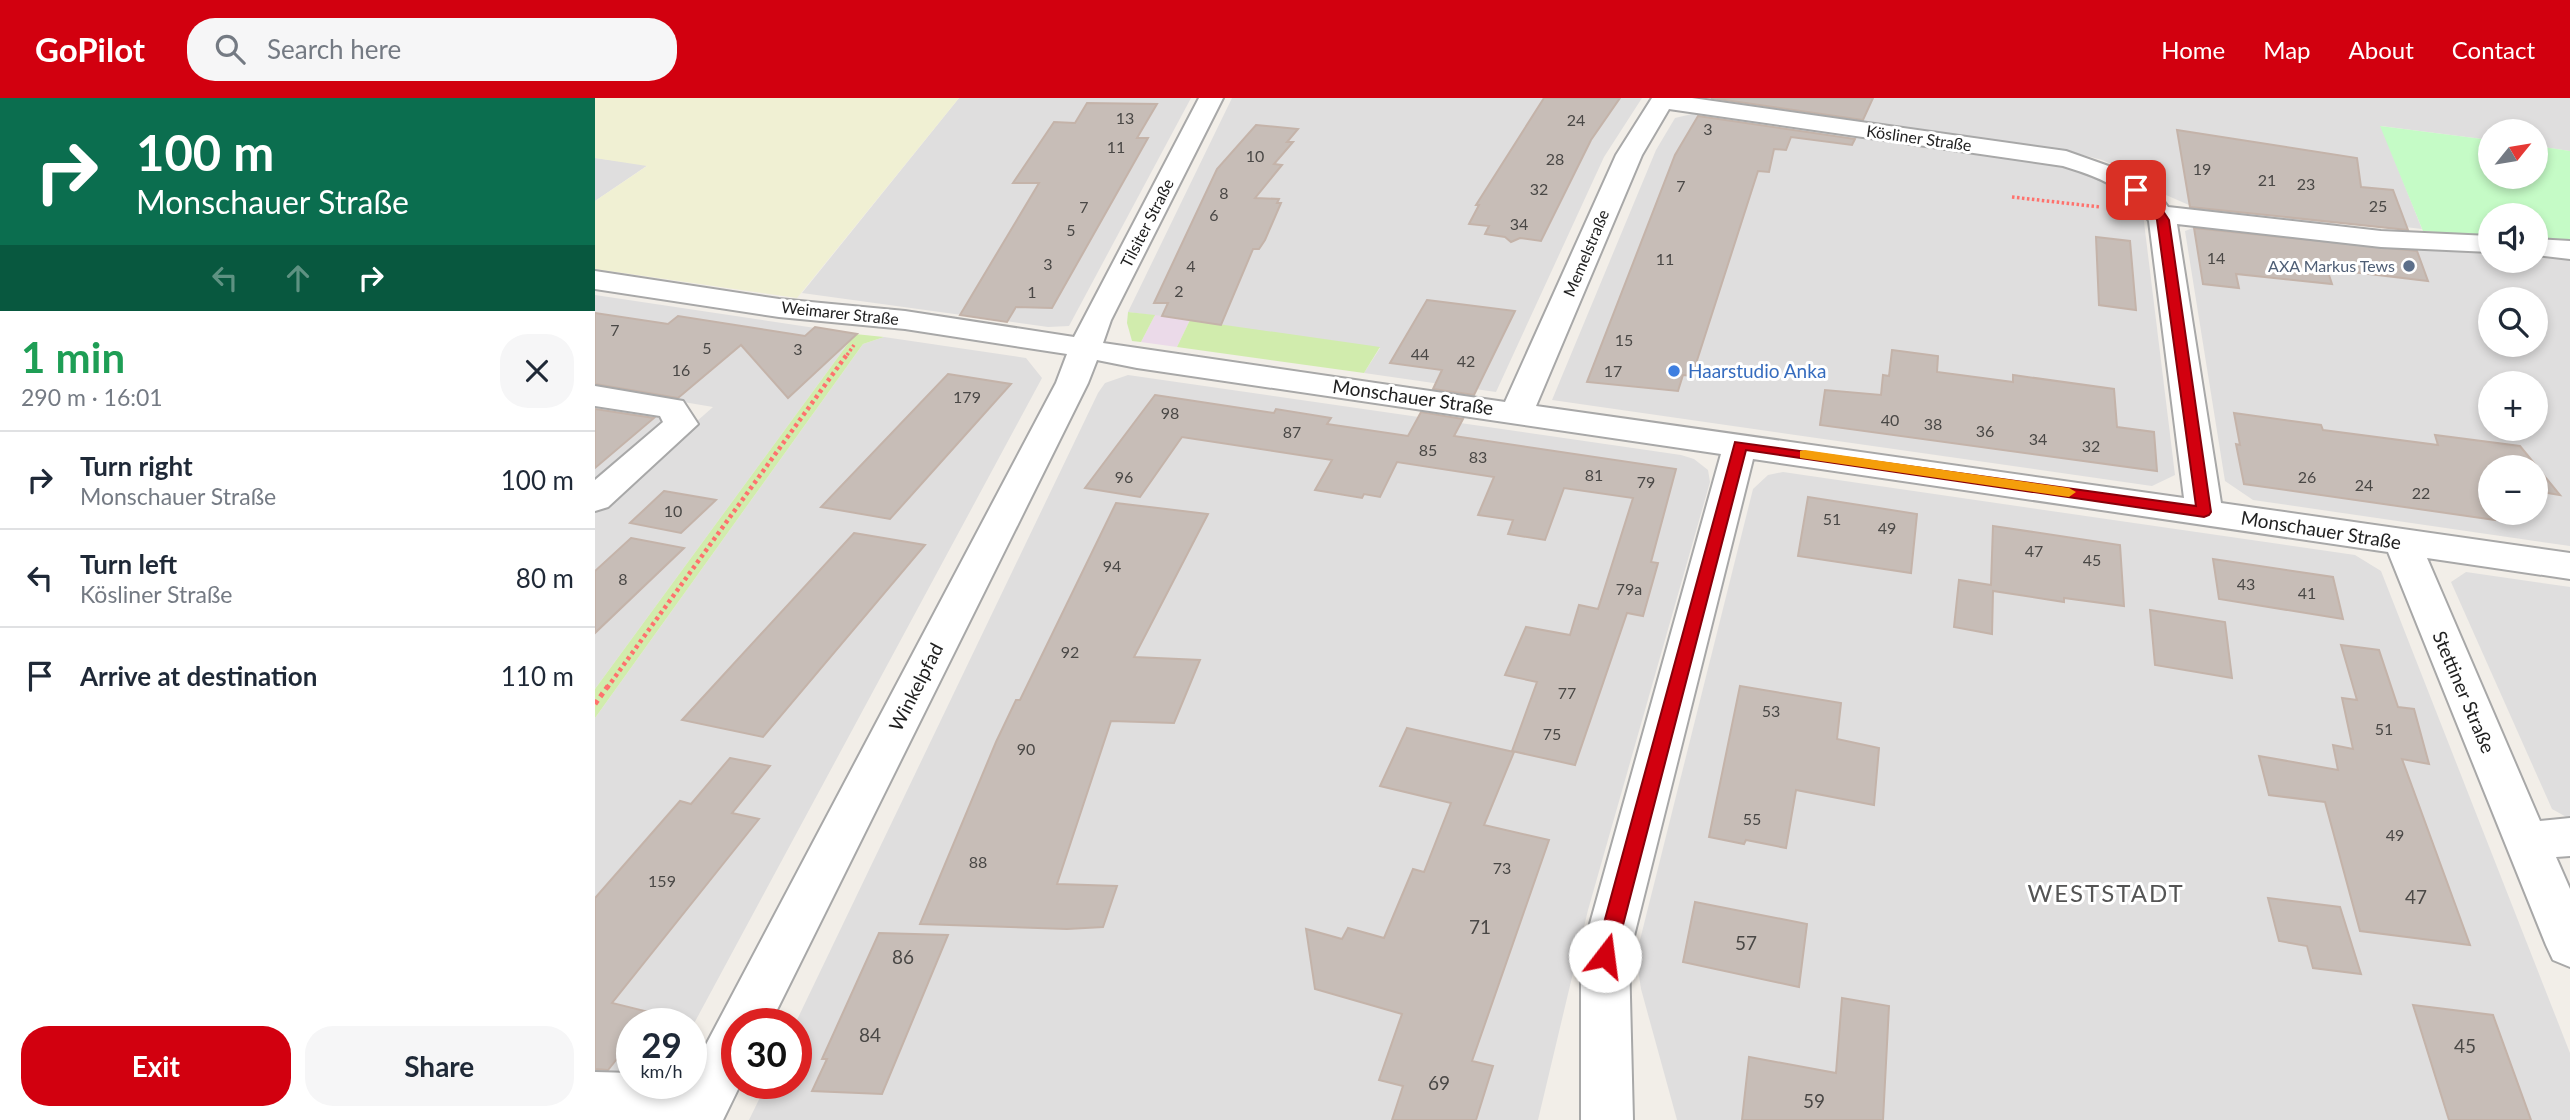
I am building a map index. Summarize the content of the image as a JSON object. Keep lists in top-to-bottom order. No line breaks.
{"streets":{"street":["Kösliner Straße","Tilsiter Straße","Memelstraße","Weimarer Straße","Monschauer Straße","Winkelpfad","Stettiner Straße"]},"crossings":[["Kösliner Straße","Memelstraße"],["Tilsiter Straße","Weimarer Straße"],["Tilsiter Straße","Monschauer Straße"],["Tilsiter Straße","Winkelpfad"],["Memelstraße","Monschauer Straße"],["Weimarer Straße","Monschauer Straße"],["Weimarer Straße","Winkelpfad"],["Monschauer Straße","Winkelpfad"],["Monschauer Straße","Stettiner Straße"]],"districts":["WESTSTADT"],"places":["AXA Markus Tews","Haarstudio Anka"],"house_numbers":["13","24","3","11","10","28","19","21","23","7","32","8","25","7","6","34","5","14","11","3","4","2","1","7","15","5","3","44","42","16","17","179","98","40","38","36","87","34","32","85","83","81","96","26","79","24","22","10","51","49","47","45","94","8","43","79a","41","92","77","53","51","75","90","55","49","88","73","159","47","71","57","86","84","45","69","59"],"north":"top right","page":{"header":"GoPilot","search":"Search here","nav":["Home","Map","About","Contact"],"turn":["100 m","Monschauer Straße"],"map_buttons":["+","−"],"heading":["1 min","290 m · 16:01"],"list":[{"name":"Turn right","note":"Monschauer Straße","value":"100 m"},{"name":"Turn left","note":"Kösliner Straße","value":"80 m"},{"name":"Arrive at destination","value":"110 m"}],"speed":"29 km/h","limit":"30","buttons":["Exit","Share"]}}
